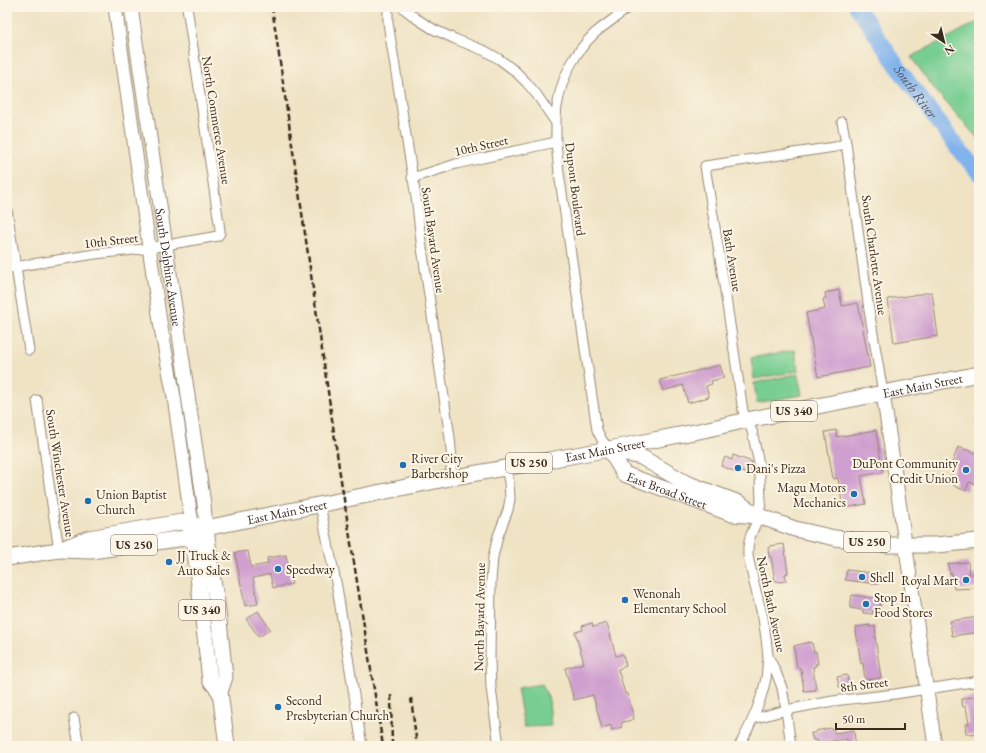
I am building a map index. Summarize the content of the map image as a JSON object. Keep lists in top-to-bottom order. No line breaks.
{"streets":{"main road":["South Delphine Avenue","East Main Street","US 340","US 250","East Broad Street"],"street":["North Commerce Avenue","10th Street","Dupont Boulevard","South Bayard Avenue","South Charlotte Avenue","Bath Avenue","South Winchester Avenue","North Bath Avenue","North Bayard Avenue","8th Street"]},"crossings":[["North Commerce Avenue","10th Street"],["10th Street","Dupont Boulevard"],["10th Street","South Bayard Avenue"],["10th Street","South Delphine Avenue"],["Dupont Boulevard","East Main Street"],["Dupont Boulevard","East Broad Street"],["South Bayard Avenue","East Main Street"],["South Charlotte Avenue","Bath Avenue"],["South Charlotte Avenue","East Main Street"],["Bath Avenue","East Main Street"],["Bath Avenue","North Bath Avenue"],["South Delphine Avenue","East Main Street"],["South Delphine Avenue","US 340"],["East Main Street","US 340"],["East Main Street","South Winchester Avenue"],["East Main Street","East Broad Street"],["East Main Street","North Bath Avenue"],["East Main Street","North Bayard Avenue"],["East Broad Street","North Bath Avenue"],["North Bath Avenue","8th Street"]],"water":["South River"],"places":["River City Barbershop","Dani's Pizza","DuPont Community Credit Union","Magu Motors Mechanics","Union Baptist Church","JJ Truck & Auto Sales","Speedway","Shell","Royal Mart","Wenonah Elementary School","Stop In Food Stores","Second Presbyterian Church"],"scale_bar":"50 m","north":"bottom right"}
